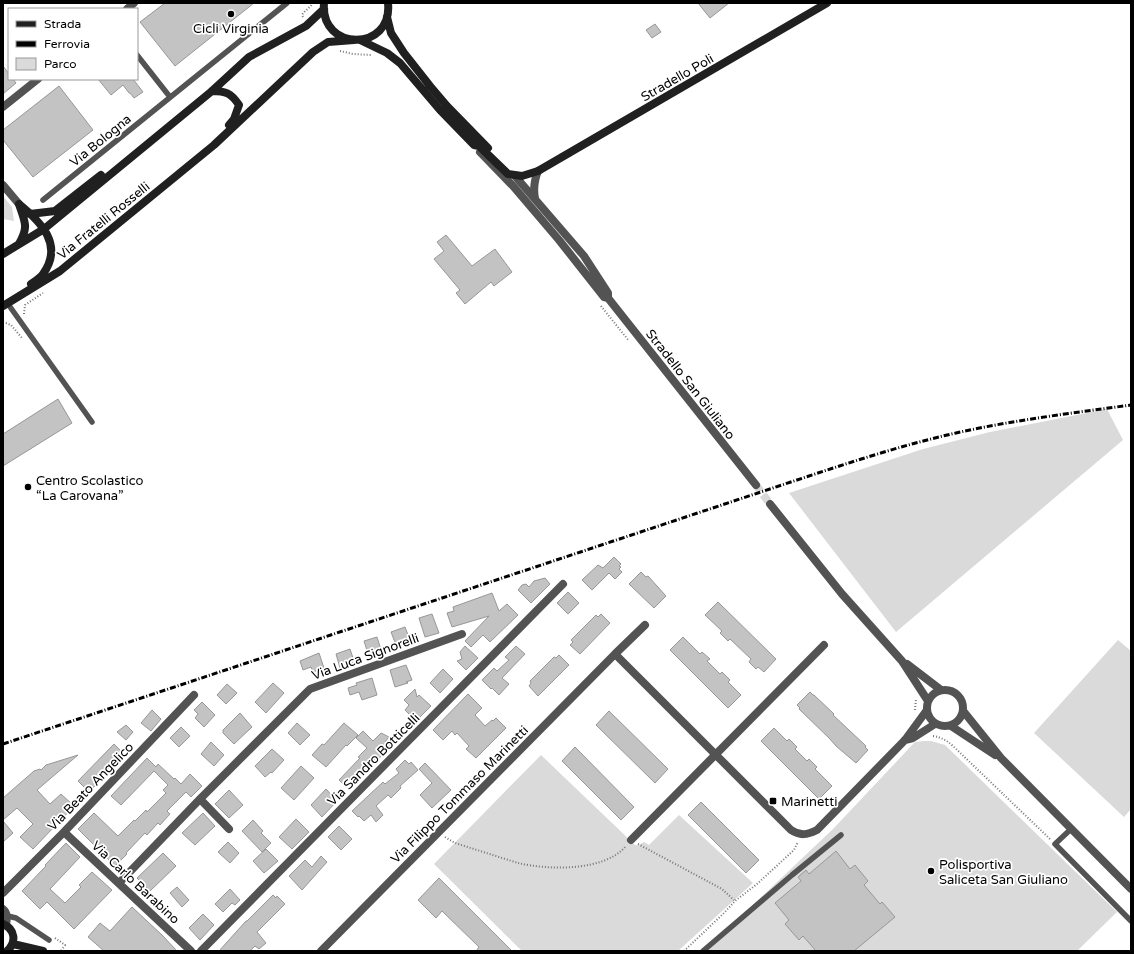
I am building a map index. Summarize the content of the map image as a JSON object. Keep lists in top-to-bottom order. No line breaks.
{"streets":{"street":["Stradello Poli","Via Fratelli Rosselli","Stradello San Giuliano","Via Luca Signorelli","Via Sandro Botticelli","Via Beato Angelico","Via Filippo Tommaso Marinetti","Via Carlo Barabino"],"lane":["Via Bologna"]},"crossings":[["Stradello Poli","Stradello San Giuliano"],["Via Fratelli Rosselli","Stradello San Giuliano"],["Via Luca Signorelli","Via Carlo Barabino"],["Via Beato Angelico","Via Carlo Barabino"]],"places":{"other":["Cicli Virginia","Centro Scolastico “La Carovana”","Polisportiva Saliceta San Giuliano"],"transit":["Marinetti"]},"legend":["Strada","Ferrovia","Parco"]}
